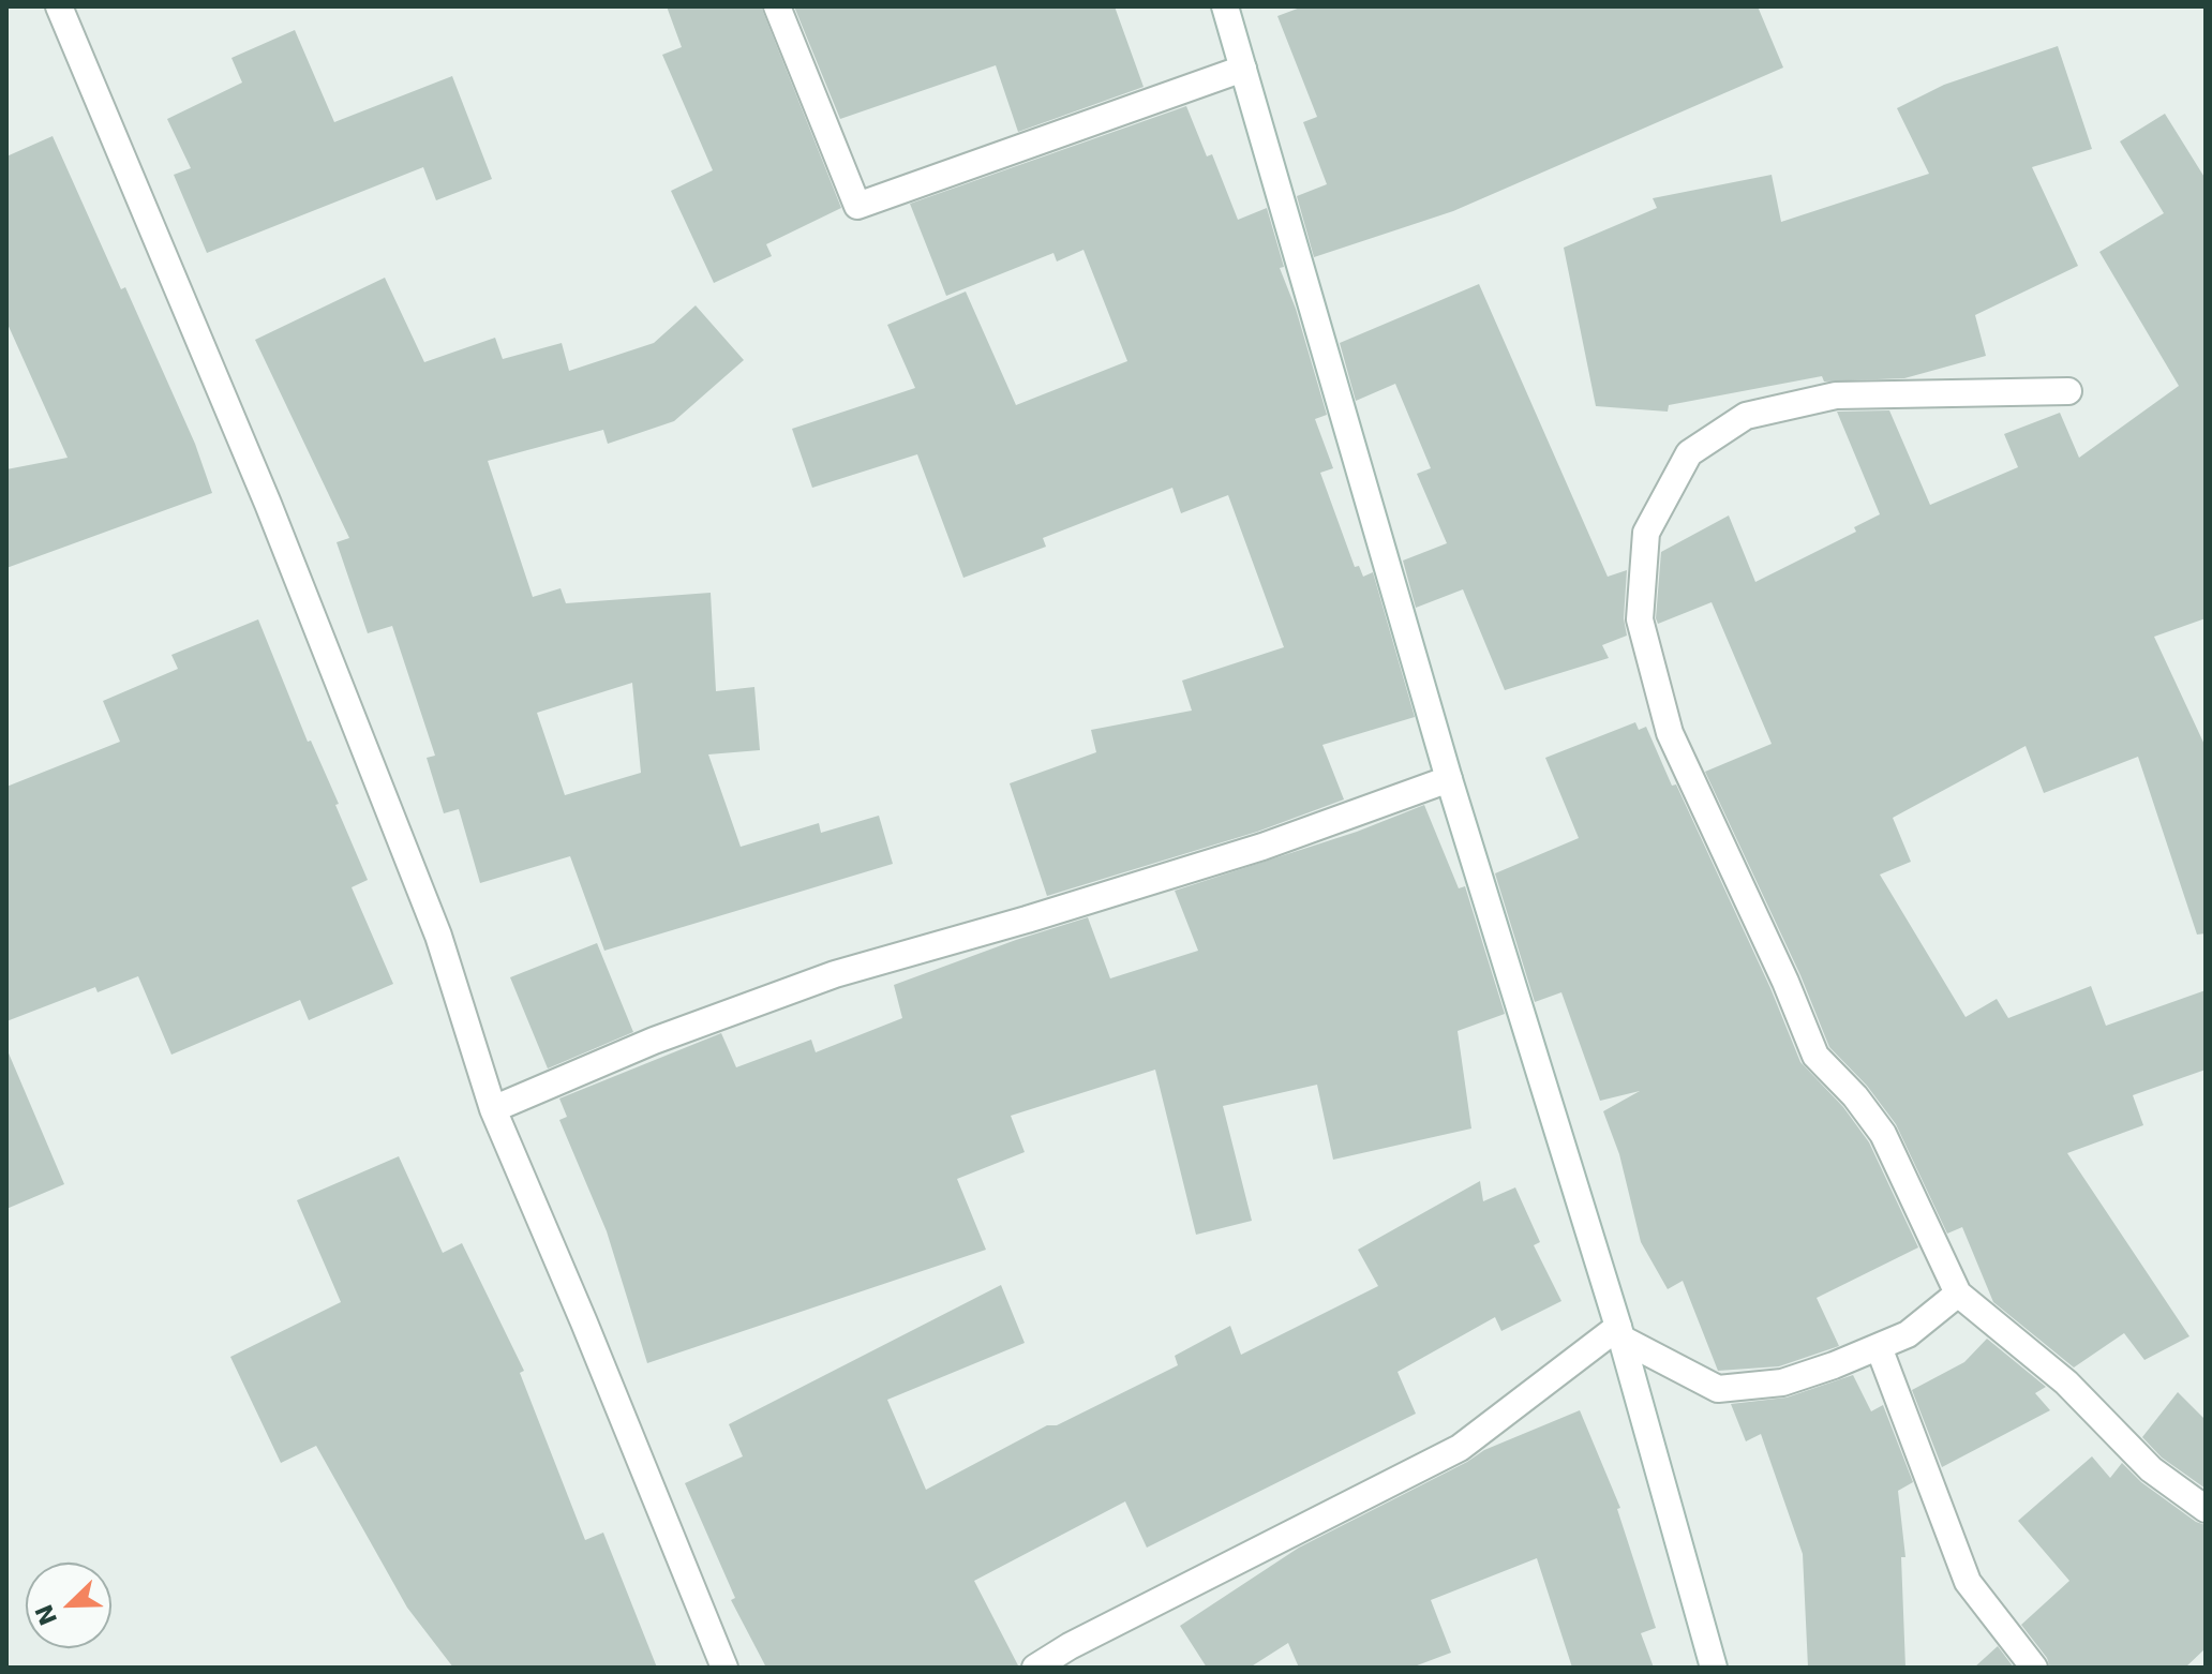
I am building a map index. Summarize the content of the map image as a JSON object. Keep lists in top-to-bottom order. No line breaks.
{"north":"bottom left"}
